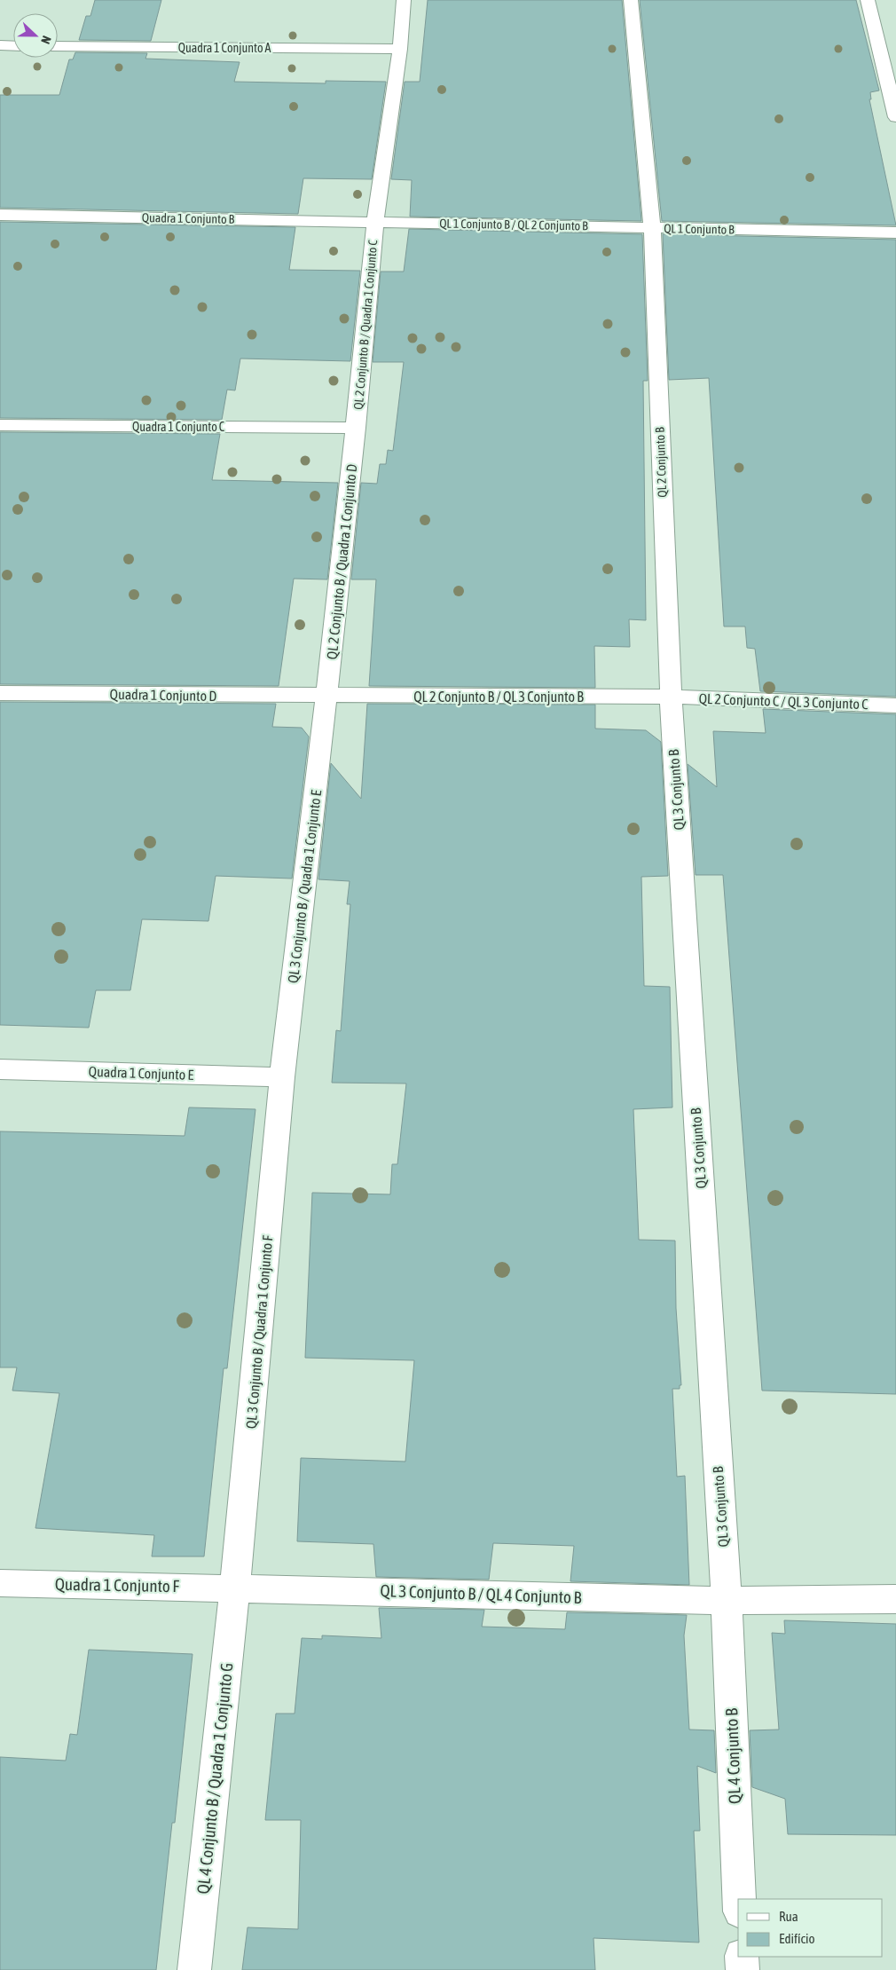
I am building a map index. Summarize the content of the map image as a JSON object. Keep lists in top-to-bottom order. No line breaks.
{"streets":{"street":["Quadra 1 Conjunto A","Quadra 1 Conjunto B","QL 1 Conjunto B / QL 2 Conjunto B","QL 1 Conjunto B","QL 2 Conjunto B / Quadra 1 Conjunto C","Quadra 1 Conjunto C","QL 2 Conjunto B","QL 2 Conjunto B / Quadra 1 Conjunto D","Quadra 1 Conjunto D","QL 2 Conjunto B / QL 3 Conjunto B","QL 2 Conjunto C / QL 3 Conjunto C","QL 3 Conjunto B","QL 3 Conjunto B / Quadra 1 Conjunto E","Quadra 1 Conjunto E","QL 3 Conjunto B / Quadra 1 Conjunto F","Quadra 1 Conjunto F","QL 3 Conjunto B / QL 4 Conjunto B","QL 4 Conjunto B","QL 4 Conjunto B / Quadra 1 Conjunto G"]},"crossings":[["Quadra 1 Conjunto A","QL 2 Conjunto B / Quadra 1 Conjunto C"],["Quadra 1 Conjunto B","QL 1 Conjunto B / QL 2 Conjunto B"],["Quadra 1 Conjunto B","QL 2 Conjunto B / Quadra 1 Conjunto C"],["QL 1 Conjunto B / QL 2 Conjunto B","QL 1 Conjunto B"],["QL 1 Conjunto B / QL 2 Conjunto B","QL 2 Conjunto B / Quadra 1 Conjunto C"],["QL 1 Conjunto B / QL 2 Conjunto B","QL 2 Conjunto B"],["QL 1 Conjunto B","QL 2 Conjunto B"],["QL 2 Conjunto B / Quadra 1 Conjunto C","Quadra 1 Conjunto C"],["QL 2 Conjunto B / Quadra 1 Conjunto C","QL 2 Conjunto B / Quadra 1 Conjunto D"],["Quadra 1 Conjunto C","QL 2 Conjunto B / Quadra 1 Conjunto D"],["QL 2 Conjunto B","QL 2 Conjunto B / QL 3 Conjunto B"],["QL 2 Conjunto B","QL 2 Conjunto C / QL 3 Conjunto C"],["QL 2 Conjunto B","QL 3 Conjunto B"],["QL 2 Conjunto B / Quadra 1 Conjunto D","Quadra 1 Conjunto D"],["QL 2 Conjunto B / Quadra 1 Conjunto D","QL 2 Conjunto B / QL 3 Conjunto B"],["QL 2 Conjunto B / Quadra 1 Conjunto D","QL 3 Conjunto B / Quadra 1 Conjunto E"],["Quadra 1 Conjunto D","QL 2 Conjunto B / QL 3 Conjunto B"],["Quadra 1 Conjunto D","QL 3 Conjunto B / Quadra 1 Conjunto E"],["QL 2 Conjunto B / QL 3 Conjunto B","QL 2 Conjunto C / QL 3 Conjunto C"],["QL 2 Conjunto B / QL 3 Conjunto B","QL 3 Conjunto B"],["QL 2 Conjunto B / QL 3 Conjunto B","QL 3 Conjunto B / Quadra 1 Conjunto E"],["QL 2 Conjunto C / QL 3 Conjunto C","QL 3 Conjunto B"],["QL 3 Conjunto B","QL 3 Conjunto B / QL 4 Conjunto B"],["QL 3 Conjunto B","QL 4 Conjunto B"],["QL 3 Conjunto B / Quadra 1 Conjunto E","Quadra 1 Conjunto E"],["QL 3 Conjunto B / Quadra 1 Conjunto E","QL 3 Conjunto B / Quadra 1 Conjunto F"],["Quadra 1 Conjunto E","QL 3 Conjunto B / Quadra 1 Conjunto F"],["QL 3 Conjunto B / Quadra 1 Conjunto F","Quadra 1 Conjunto F"],["QL 3 Conjunto B / Quadra 1 Conjunto F","QL 3 Conjunto B / QL 4 Conjunto B"],["QL 3 Conjunto B / Quadra 1 Conjunto F","QL 4 Conjunto B / Quadra 1 Conjunto G"],["Quadra 1 Conjunto F","QL 3 Conjunto B / QL 4 Conjunto B"],["Quadra 1 Conjunto F","QL 4 Conjunto B / Quadra 1 Conjunto G"],["QL 3 Conjunto B / QL 4 Conjunto B","QL 4 Conjunto B"],["QL 3 Conjunto B / QL 4 Conjunto B","QL 4 Conjunto B / Quadra 1 Conjunto G"]],"legend":["Rua","Edifício"],"north":"right"}
